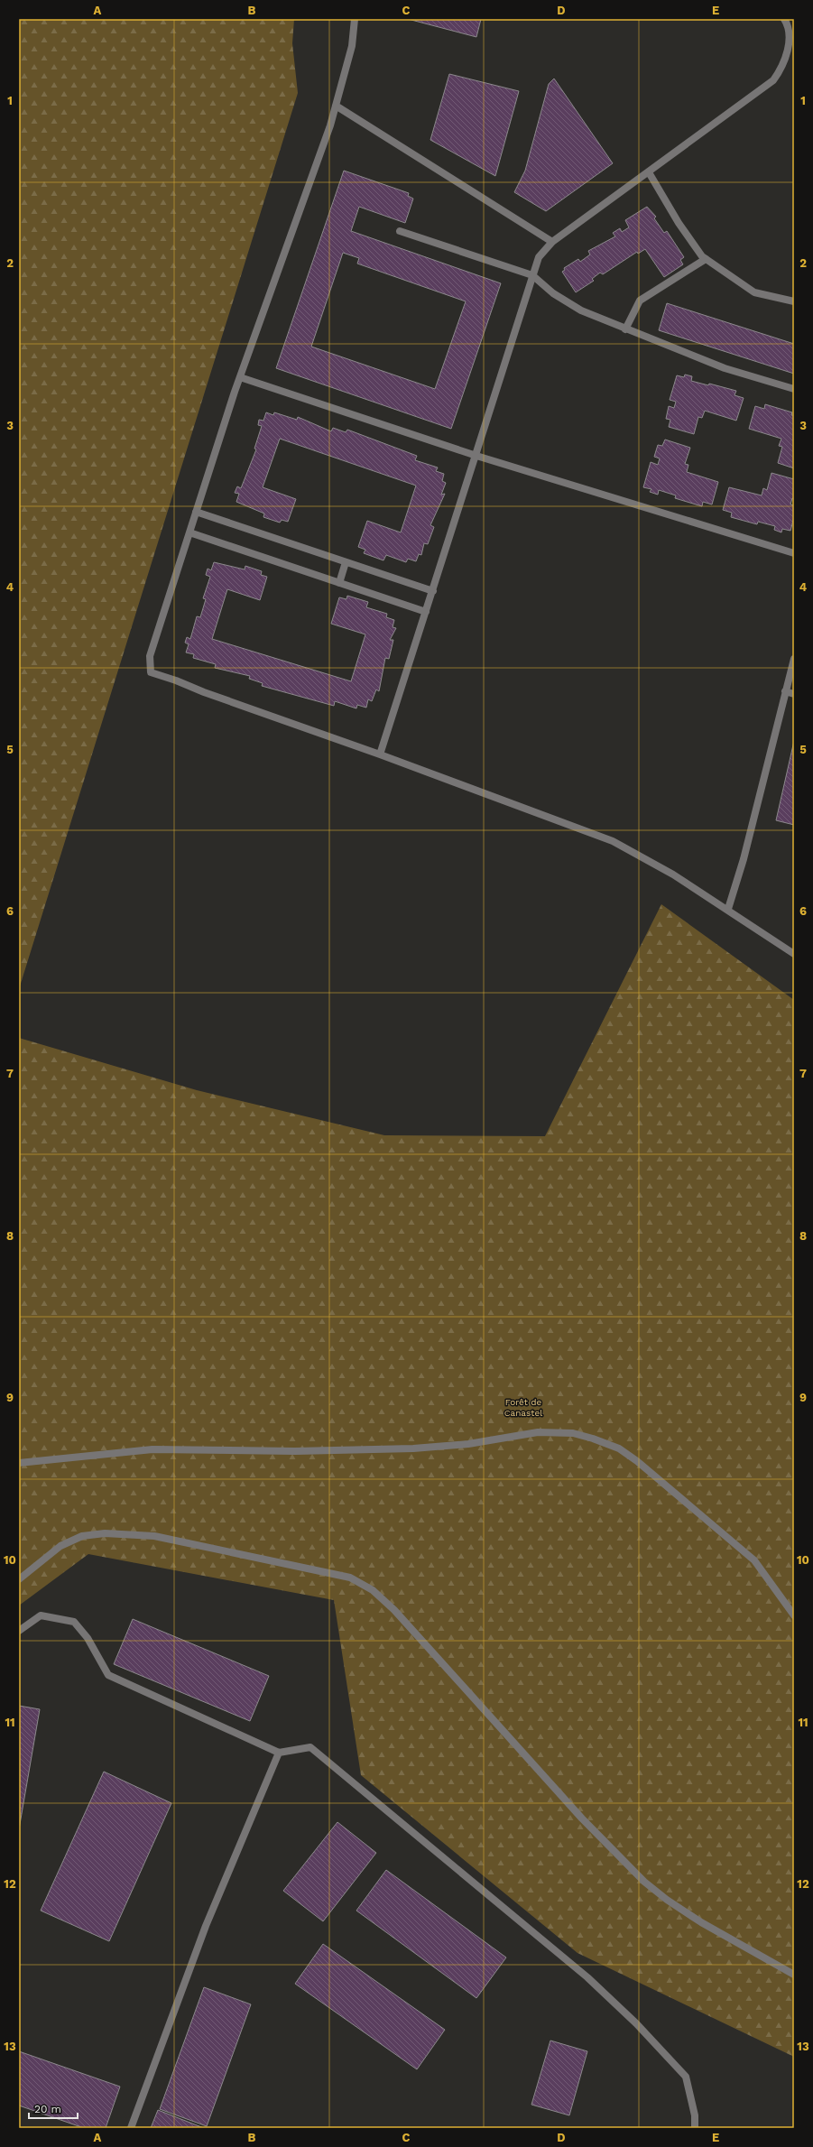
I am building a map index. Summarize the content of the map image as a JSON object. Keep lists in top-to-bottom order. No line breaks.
{"parks":["Forêt de Canastel"],"scale_bar":"20 m","grid":{"columns":["A","B","C","D","E"],"rows":["1","2","3","4","5","6","7","8","9","10","11","12","13"]}}
